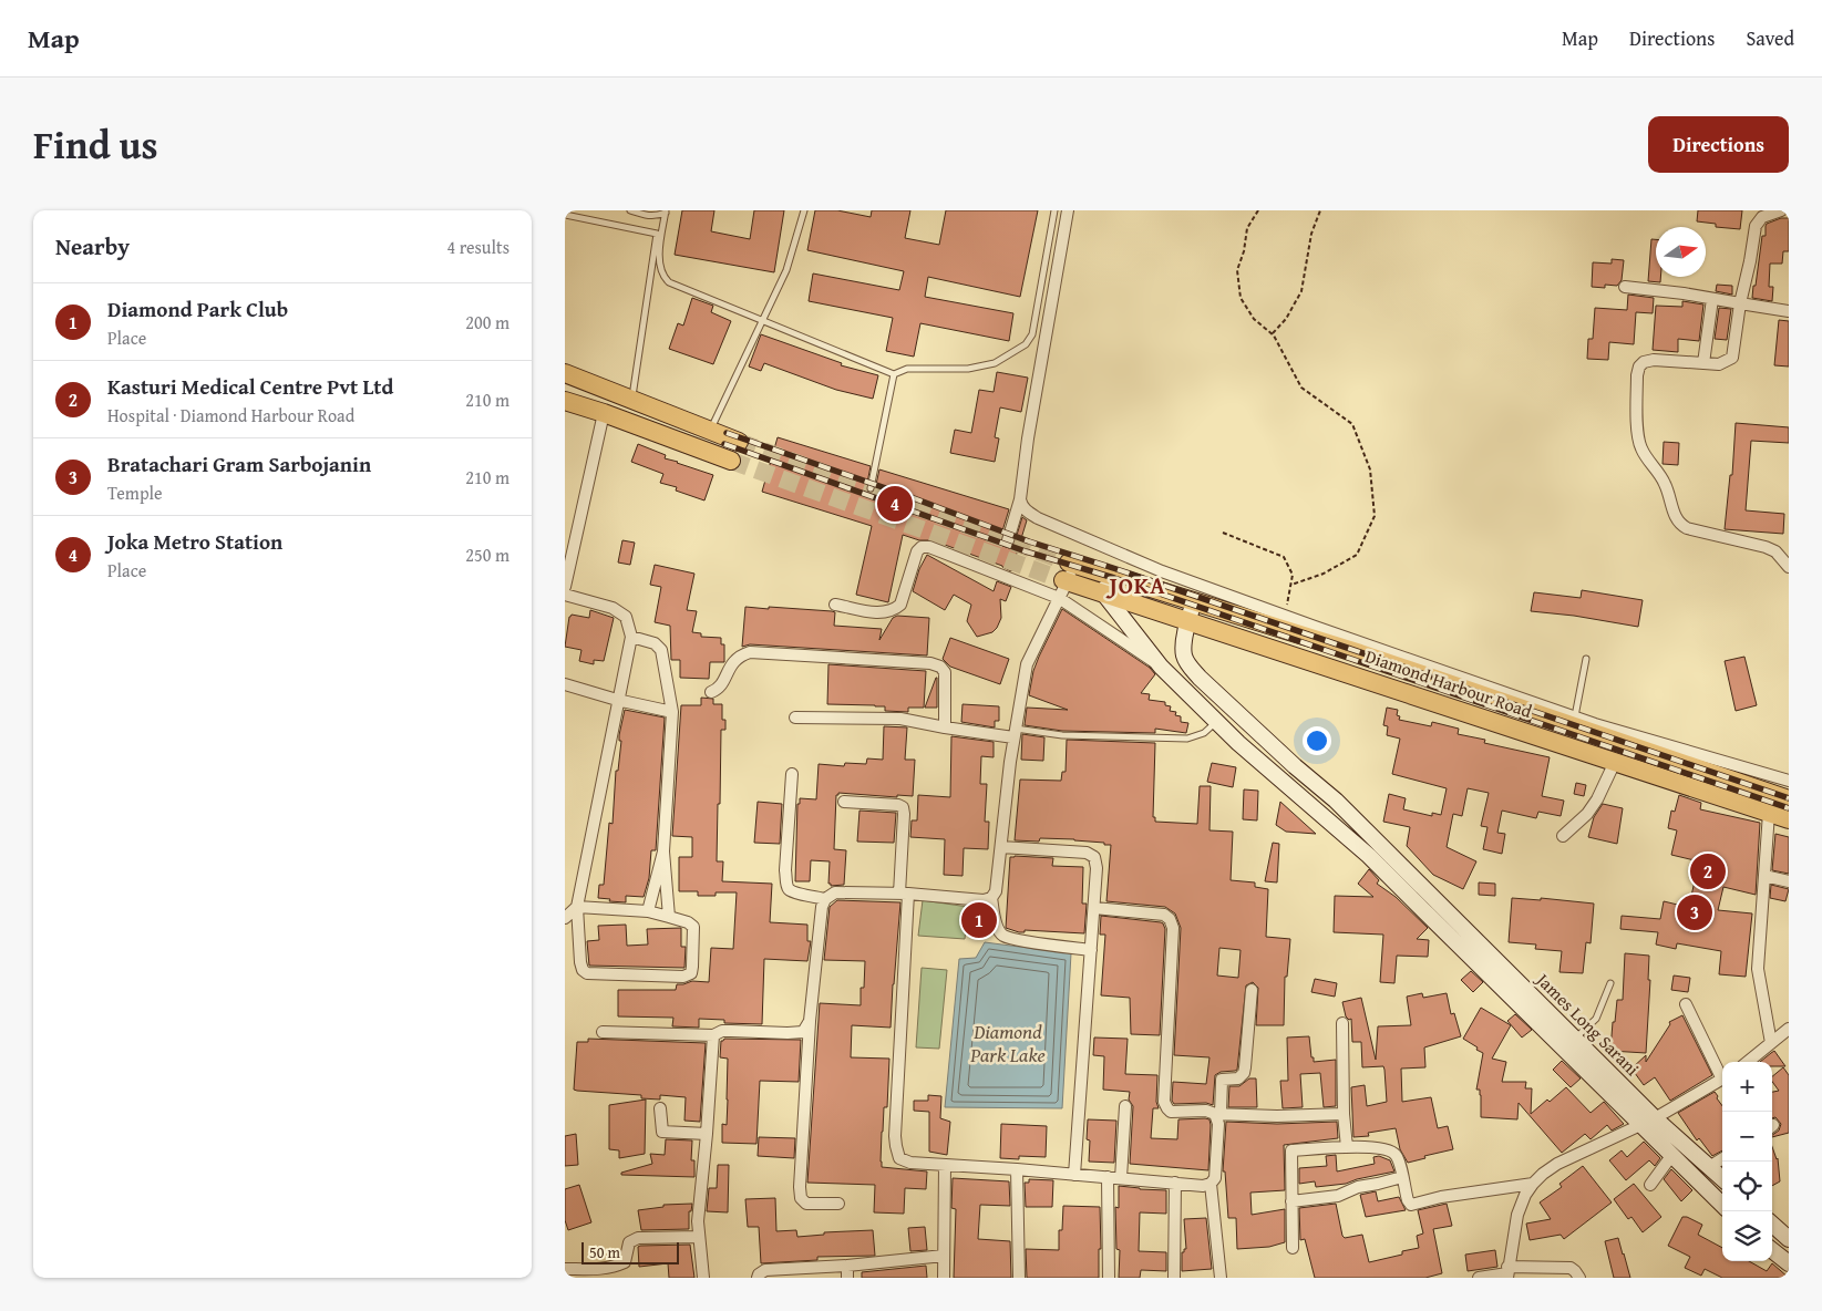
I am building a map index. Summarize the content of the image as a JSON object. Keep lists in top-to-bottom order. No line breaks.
{"streets":{"highway":["Diamond Harbour Road"],"main road":["James Long Sarani"]},"crossings":[["Diamond Harbour Road","James Long Sarani"]],"districts":["JOKA"],"water":["Diamond Park Lake"],"scale_bar":"50 m","north":"right","page":{"header":"Map","nav":["Map","Directions","Saved"],"title":"Find us","buttons":"Directions","heading":["Nearby","4 results"],"list":[{"mark":"1","name":"Diamond Park Club","note":"Place","value":"200 m"},{"mark":"2","name":"Kasturi Medical Centre Pvt Ltd","note":"Hospital · Diamond Harbour Road","value":"210 m"},{"mark":"3","name":"Bratachari Gram Sarbojanin","note":"Temple","value":"210 m"},{"mark":"4","name":"Joka Metro Station","note":"Place","value":"250 m"}],"pins":["4","2","3","1"],"map_buttons":["+","−"],"scale":"50 m"}}
